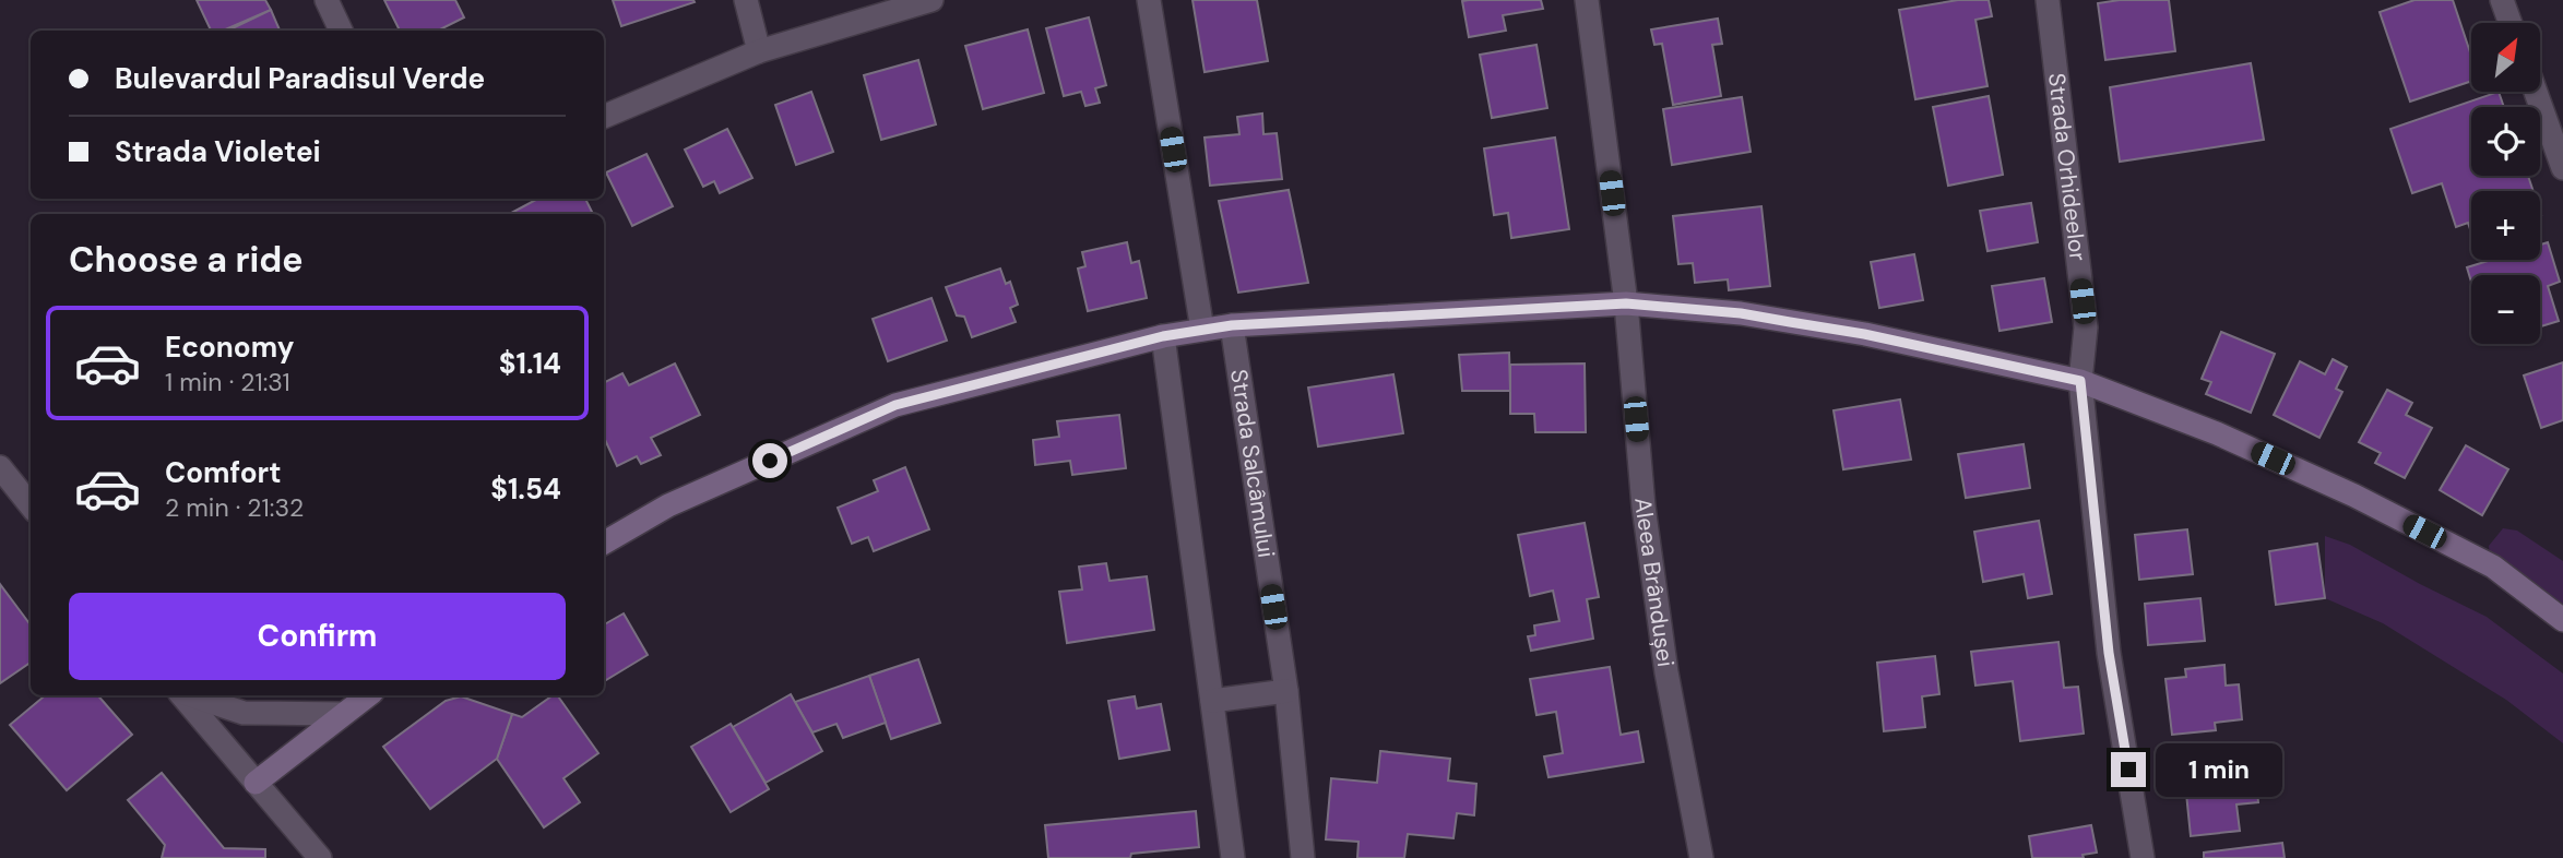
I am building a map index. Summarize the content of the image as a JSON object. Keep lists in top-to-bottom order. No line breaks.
{"streets":{"street":["Strada Orhideelor","Strada Salcâmului","Aleea Brândușei"]},"north":"top right","page":{"map_buttons":["+","−"],"banner":["Bulevardul Paradisul Verde","Strada Violetei"],"heading":"Choose a ride","list":[{"name":"Economy","note":"1 min · 21:31","value":"$1.14"},{"name":"Comfort","note":"2 min · 21:32","value":"$1.54"}],"buttons":"Confirm","bubble":"1 min"}}
